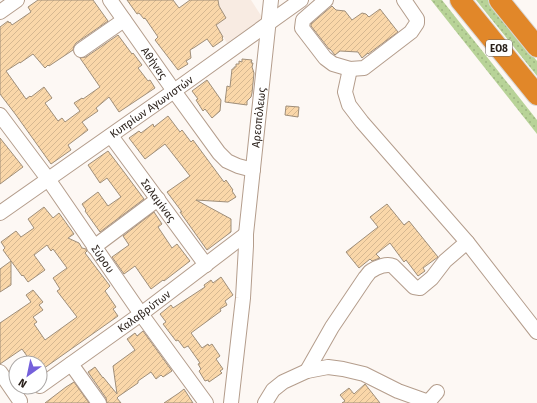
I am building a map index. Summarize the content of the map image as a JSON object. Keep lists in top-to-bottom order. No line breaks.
{"streets":{"highway":["ΕΟ8"],"street":["Αθήνας","Κυπρίων Αγωνιστών","Αρεοπόλεως","Σαλαμίνας","Σύρου","Καλαβρύτων"]},"crossings":[["Αθήνας","Κυπρίων Αγωνιστών"],["Αθήνας","Αρεοπόλεως"],["Κυπρίων Αγωνιστών","Αρεοπόλεως"],["Κυπρίων Αγωνιστών","Σαλαμίνας"],["Κυπρίων Αγωνιστών","Σύρου"],["Αρεοπόλεως","Καλαβρύτων"],["Σαλαμίνας","Καλαβρύτων"],["Σύρου","Καλαβρύτων"]],"north":"bottom left"}
